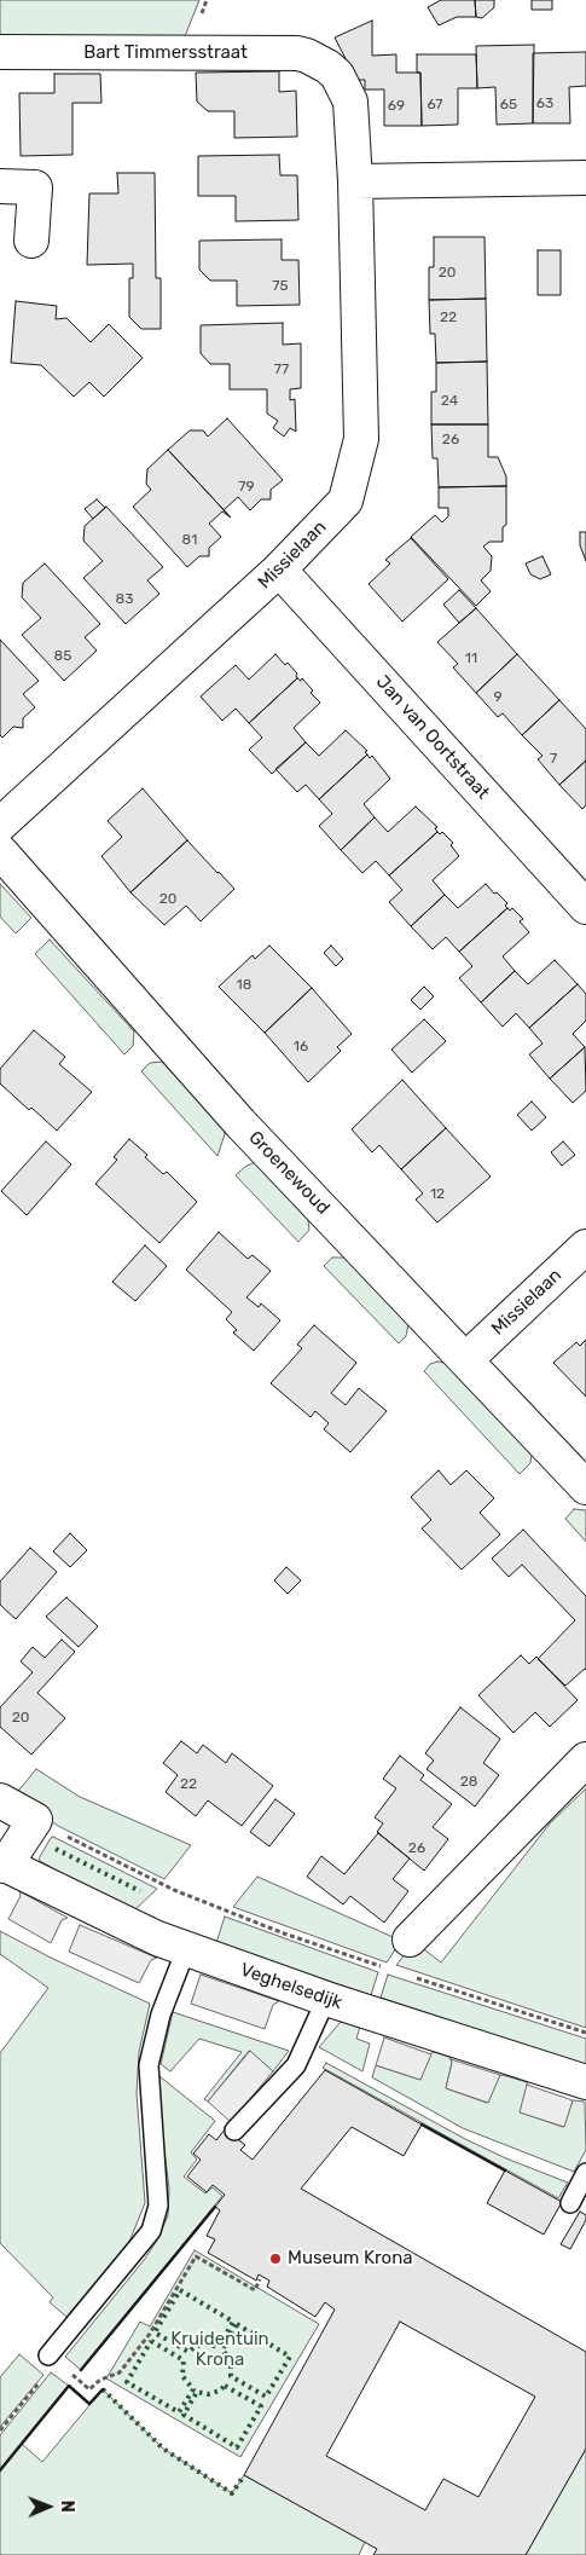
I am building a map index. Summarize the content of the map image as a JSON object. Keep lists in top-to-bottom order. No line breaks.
{"streets":{"street":["Bart Timmersstraat","Missielaan","Jan van Oortstraat","Groenewoud","Veghelsedijk"]},"crossings":[["Bart Timmersstraat","Missielaan"],["Missielaan","Jan van Oortstraat"],["Missielaan","Groenewoud"]],"parks":["Kruidentuin Krona"],"places":["Museum Krona"],"house_numbers":["63","67","65","69","20","75","22","77","24","26","79","81","83","85","11","9","7","20","18","16","12","20","28","22","26"],"north":"right"}
